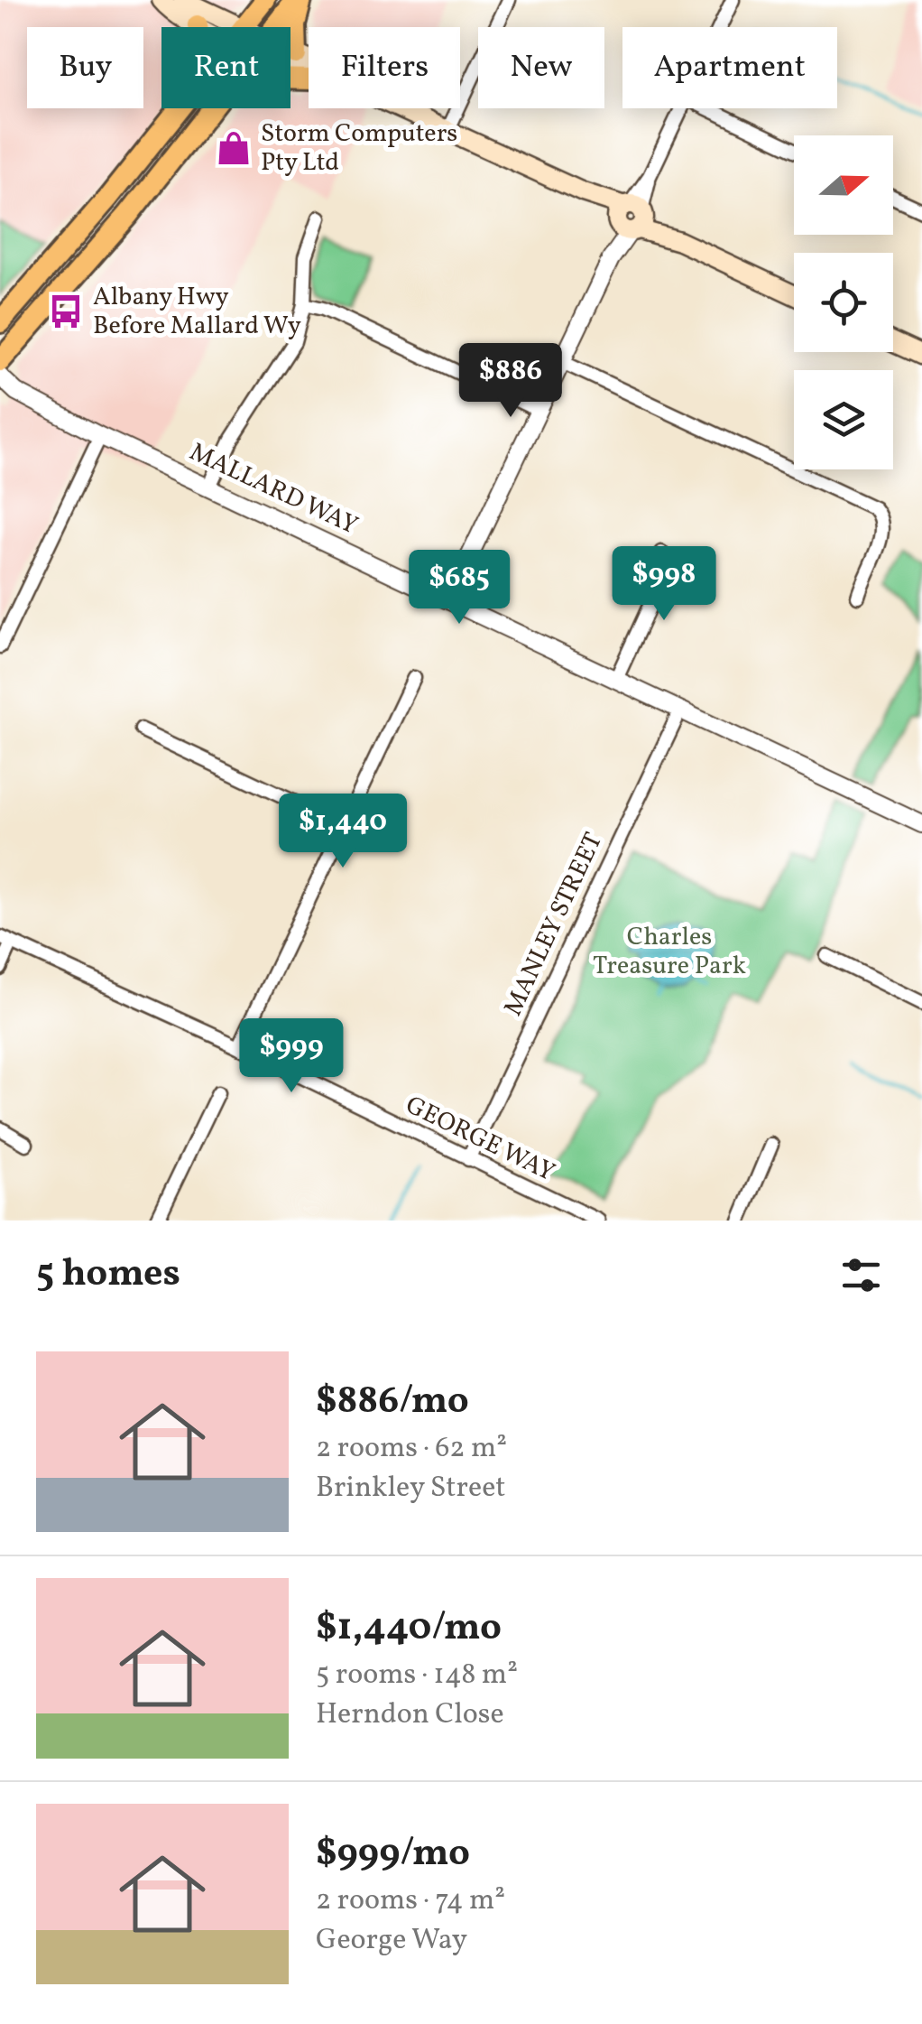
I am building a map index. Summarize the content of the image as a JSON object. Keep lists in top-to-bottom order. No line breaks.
{"streets":{"street":["MALLARD WAY","MANLEY STREET","GEORGE WAY"]},"crossings":[["MALLARD WAY","MANLEY STREET"],["MANLEY STREET","GEORGE WAY"]],"parks":["Charles Treasure Park"],"places":{"shop":["Storm Computers Pty Ltd"],"bus stop":["Albany Hwy Before Mallard Wy"]},"north":"right","page":{"chip":["Buy","Rent","Filters","New","Apartment"],"price":["$886","$998","$685","$1,440","$999"],"heading":"5 homes","list":[{"name":"$886/mo","note":"2 rooms · 62 m² · Brinkley Street"},{"name":"$1,440/mo","note":"5 rooms · 148 m² · Herndon Close"},{"name":"$999/mo","note":"2 rooms · 74 m² · George Way"}]}}
